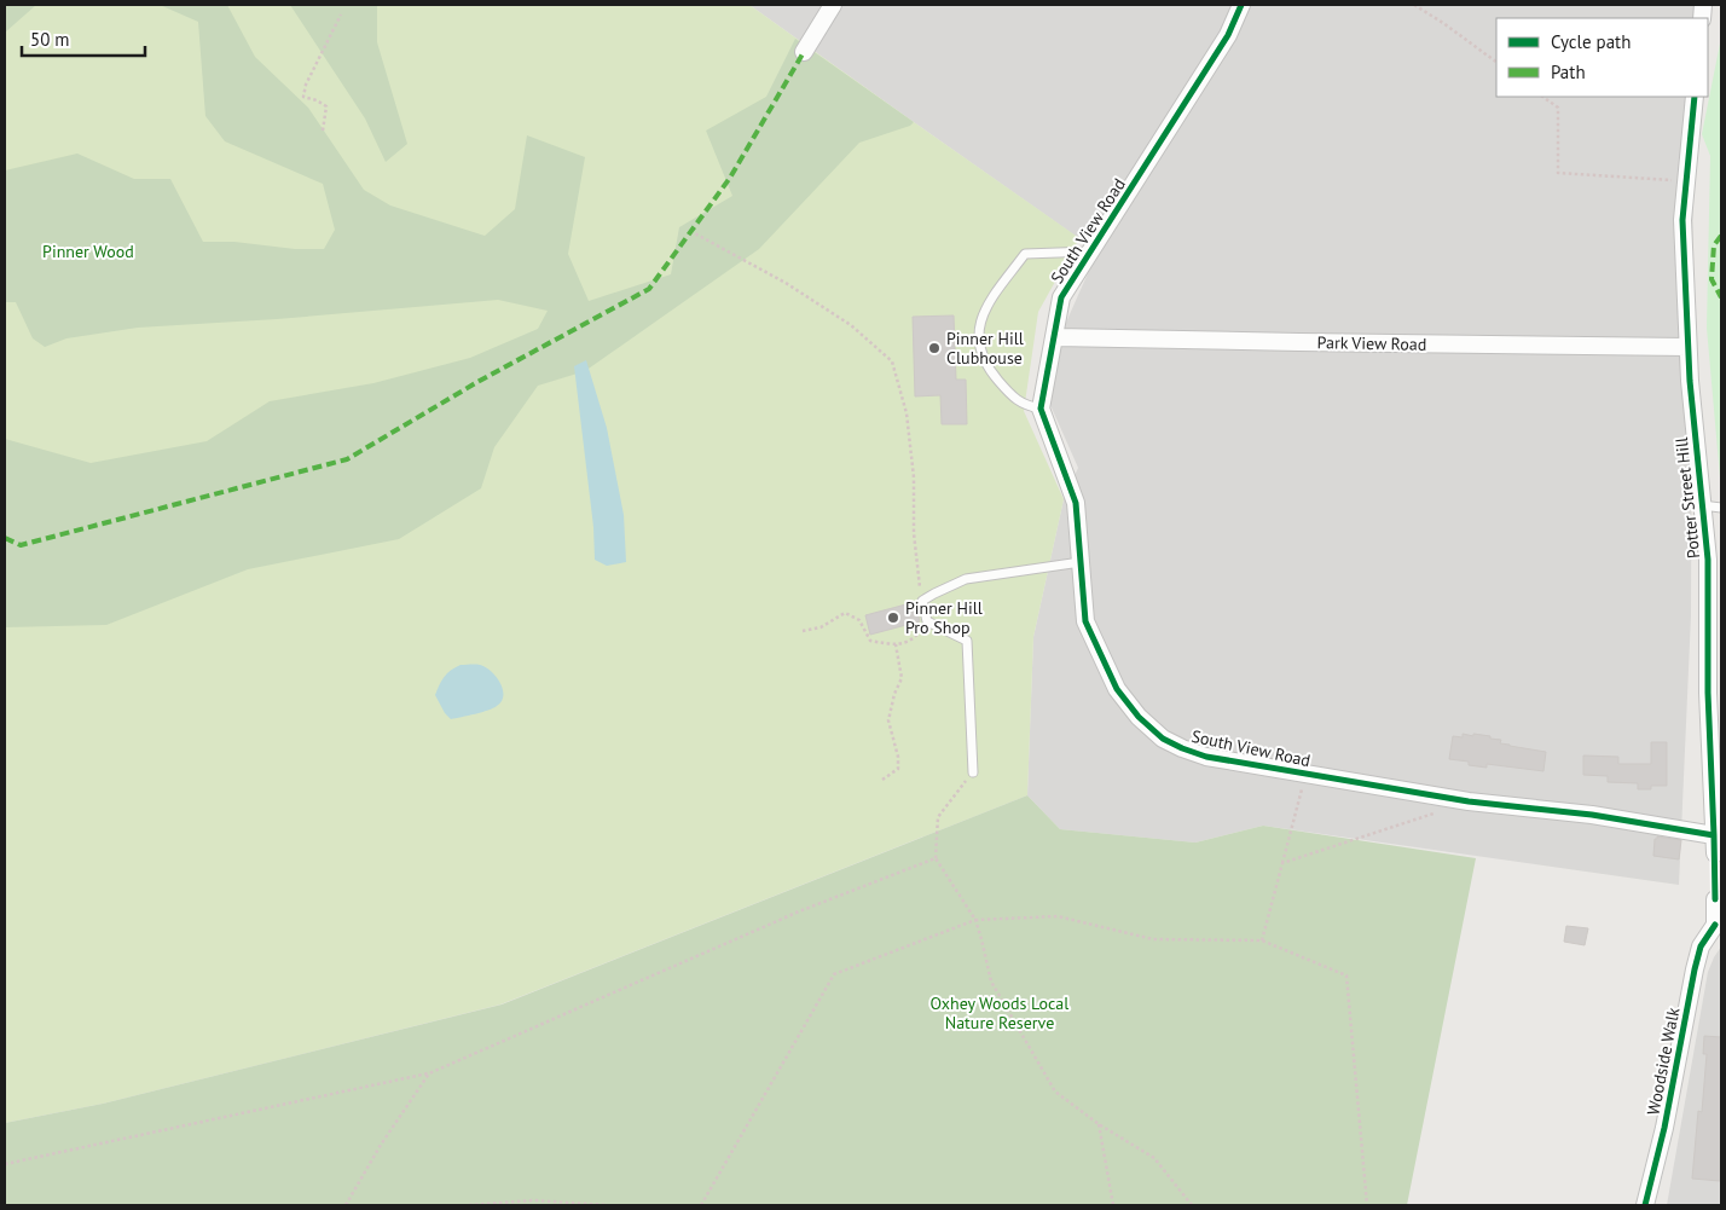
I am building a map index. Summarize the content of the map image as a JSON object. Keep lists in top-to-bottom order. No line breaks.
{"streets":{"street":["South View Road","Park View Road","Potter Street Hill","Woodside Walk"]},"crossings":[["South View Road","Park View Road"],["South View Road","Potter Street Hill"],["Park View Road","Potter Street Hill"]],"parks":["Pinner Wood","Oxhey Woods Local Nature Reserve"],"places":["Pinner Hill Clubhouse","Pinner Hill Pro Shop"],"legend":["Cycle path","Path"],"scale_bar":"50 m"}
